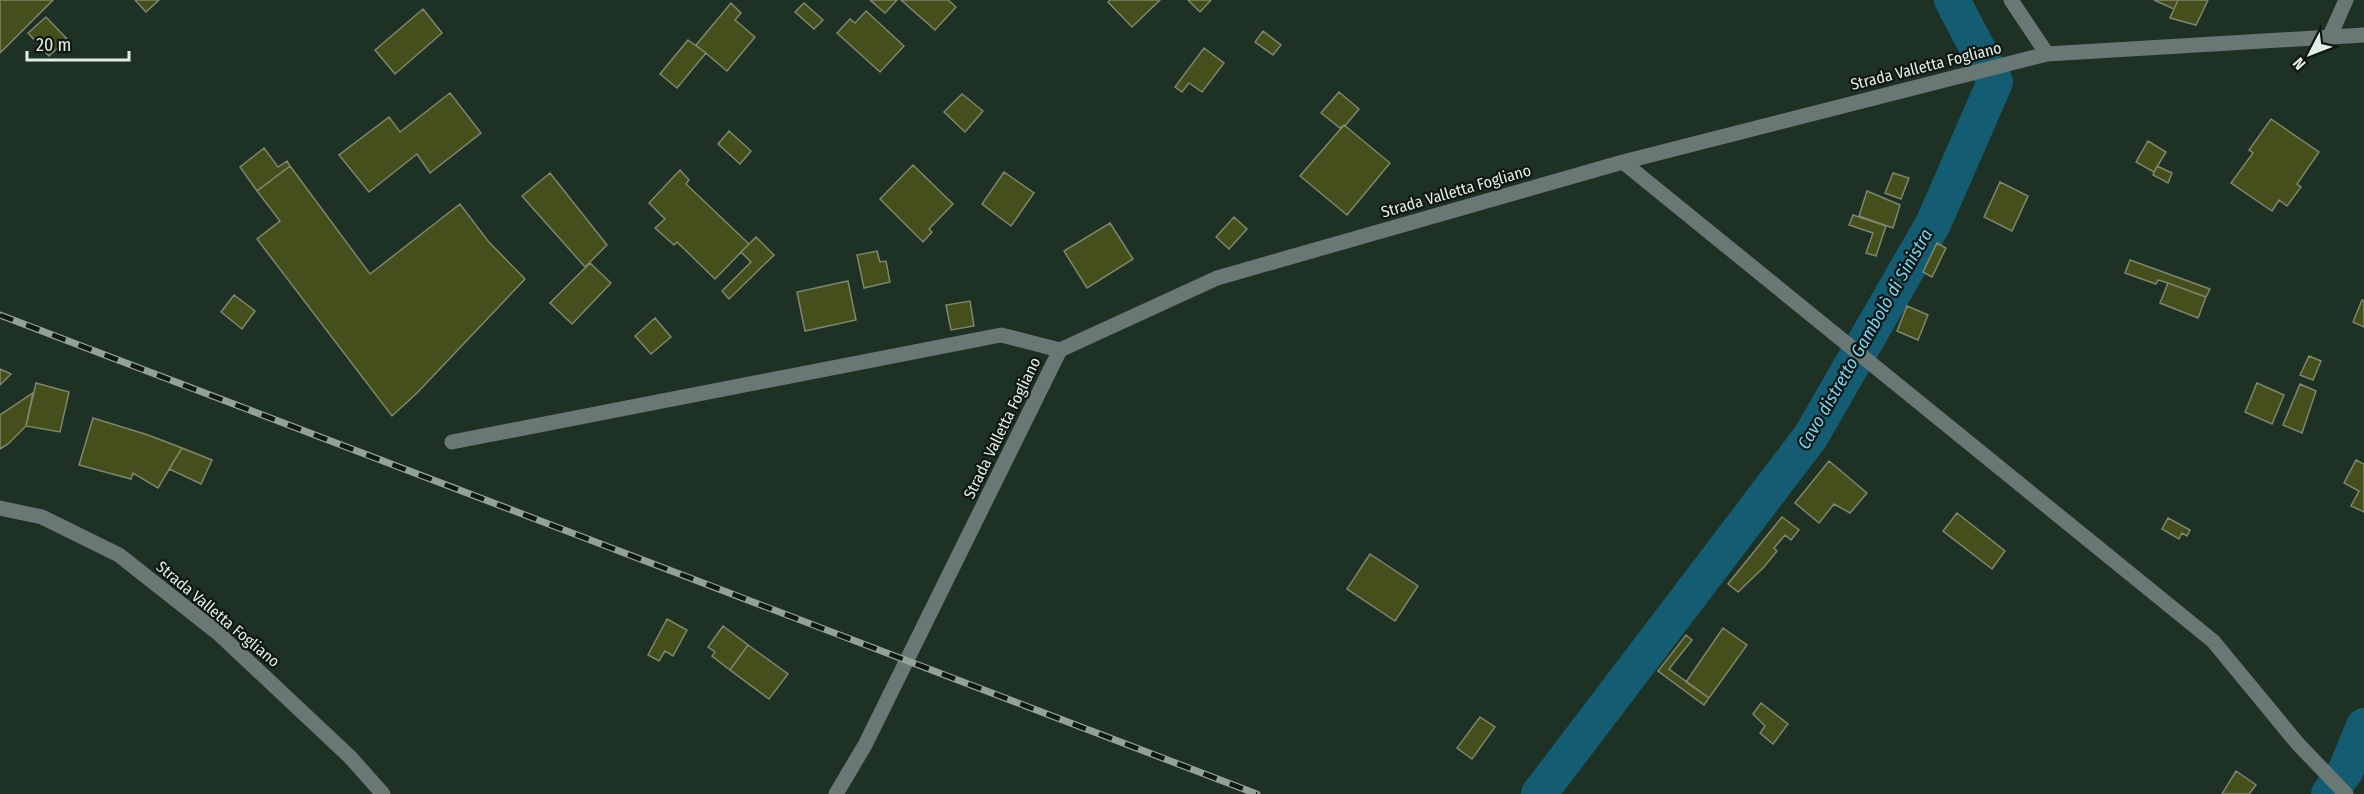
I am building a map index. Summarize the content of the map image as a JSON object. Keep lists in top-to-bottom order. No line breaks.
{"streets":{"street":["Strada Valletta Fogliano"]},"water":["Cavo distretto Gambolò di Sinistra"],"scale_bar":"20 m","north":"bottom left"}
